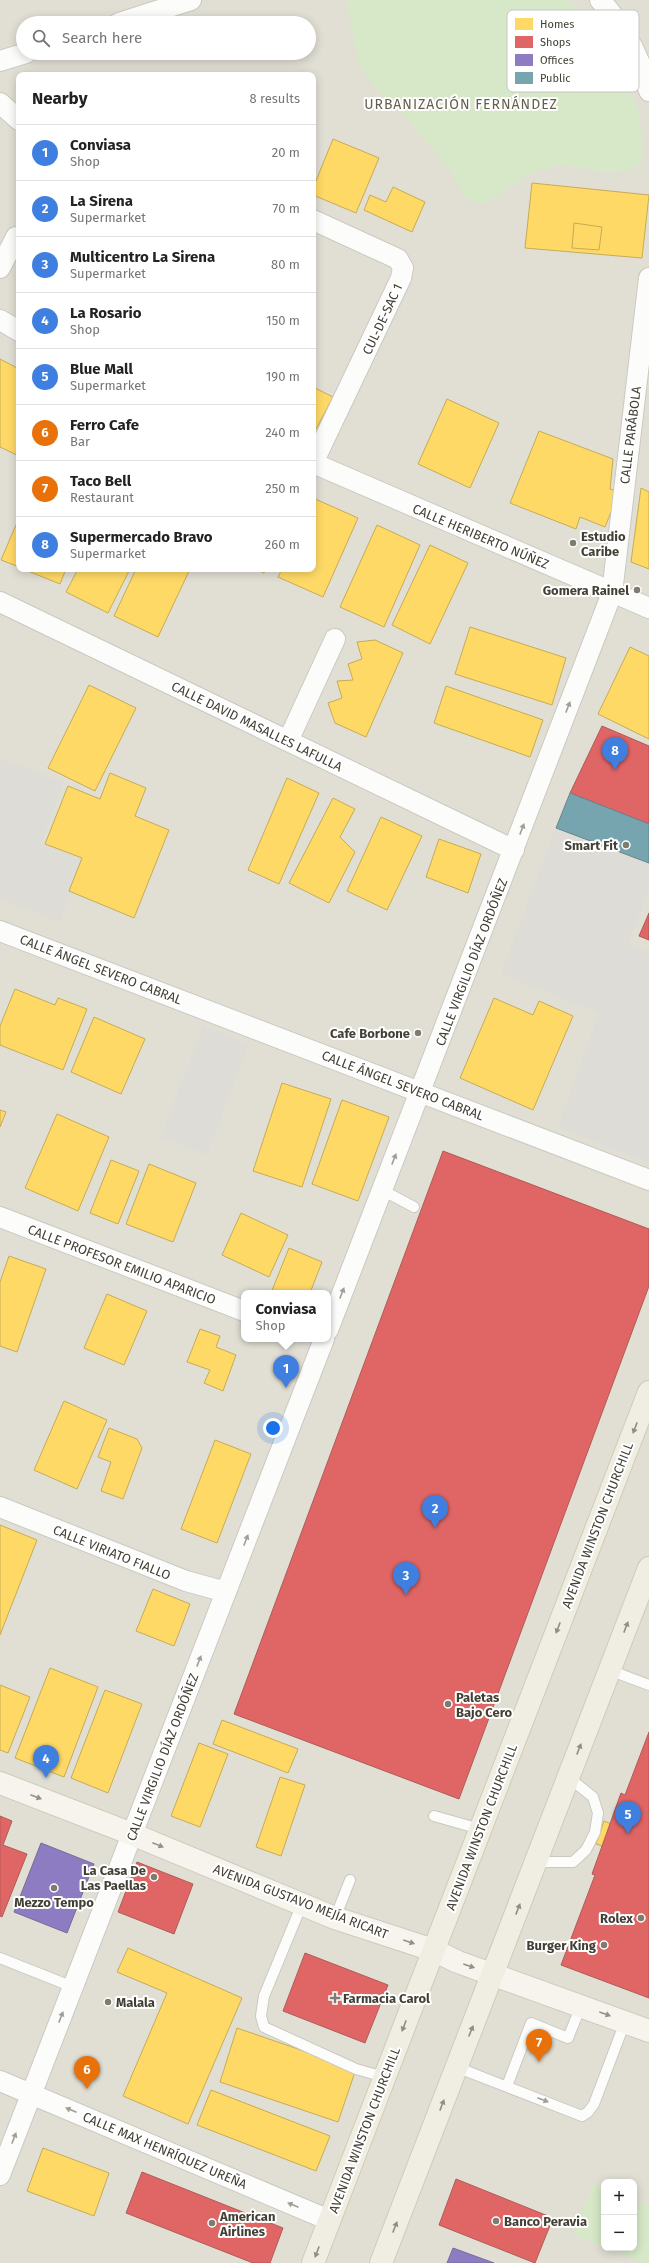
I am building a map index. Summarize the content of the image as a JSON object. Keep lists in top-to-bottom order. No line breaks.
{"streets":{"main road":["AVENIDA WINSTON CHURCHILL"],"street":["CUL-DE-SAC 1","CALLE PARÁBOLA","CALLE HERIBERTO NÚÑEZ","CALLE DAVID MASALLES LAFULLA","CALLE VIRGILIO DÍAZ ORDÓÑEZ","CALLE ÁNGEL SEVERO CABRAL","CALLE PROFESOR EMILIO APARICIO","CALLE VIRIATO FIALLO","AVENIDA GUSTAVO MEJÍA RICART","CALLE MAX HENRÍQUEZ UREÑA"]},"crossings":[["CALLE PARÁBOLA","CALLE HERIBERTO NÚÑEZ"],["CALLE PARÁBOLA","CALLE VIRGILIO DÍAZ ORDÓÑEZ"],["CALLE HERIBERTO NÚÑEZ","CALLE VIRGILIO DÍAZ ORDÓÑEZ"],["CALLE DAVID MASALLES LAFULLA","CALLE VIRGILIO DÍAZ ORDÓÑEZ"],["CALLE VIRGILIO DÍAZ ORDÓÑEZ","CALLE ÁNGEL SEVERO CABRAL"],["CALLE VIRGILIO DÍAZ ORDÓÑEZ","CALLE VIRIATO FIALLO"],["CALLE VIRGILIO DÍAZ ORDÓÑEZ","AVENIDA GUSTAVO MEJÍA RICART"],["CALLE VIRGILIO DÍAZ ORDÓÑEZ","CALLE MAX HENRÍQUEZ UREÑA"],["AVENIDA WINSTON CHURCHILL","AVENIDA GUSTAVO MEJÍA RICART"],["AVENIDA WINSTON CHURCHILL","CALLE MAX HENRÍQUEZ UREÑA"]],"one_way":["CALLE VIRGILIO DÍAZ ORDÓÑEZ","AVENIDA GUSTAVO MEJÍA RICART","CALLE MAX HENRÍQUEZ UREÑA"],"districts":["URBANIZACIÓN FERNÁNDEZ"],"places":{"other":["Estudio Caribe","Gomera Rainel","Smart Fit","Cafe Borbone","Paletas Bajo Cero","La Casa De Las Paellas","Mezzo Tempo","Rolex","Burger King","Malala","Banco Peravia","American Airlines"],"health":["Farmacia Carol"]},"legend":["Homes","Shops","Offices","Public"],"page":{"search":"Search here","heading":["Nearby","8 results"],"list":[{"mark":"1","name":"Conviasa","note":"Shop","value":"20 m"},{"mark":"2","name":"La Sirena","note":"Supermarket","value":"70 m"},{"mark":"3","name":"Multicentro La Sirena","note":"Supermarket","value":"80 m"},{"mark":"4","name":"La Rosario","note":"Shop","value":"150 m"},{"mark":"5","name":"Blue Mall","note":"Supermarket","value":"190 m"},{"mark":"6","name":"Ferro Cafe","note":"Bar","value":"240 m"},{"mark":"7","name":"Taco Bell","note":"Restaurant","value":"250 m"},{"mark":"8","name":"Supermercado Bravo","note":"Supermarket","value":"260 m"}],"pins":["8","1","2","3","4","5","7","6"],"popup":["Conviasa","Shop"],"map_buttons":["+","−"]}}
